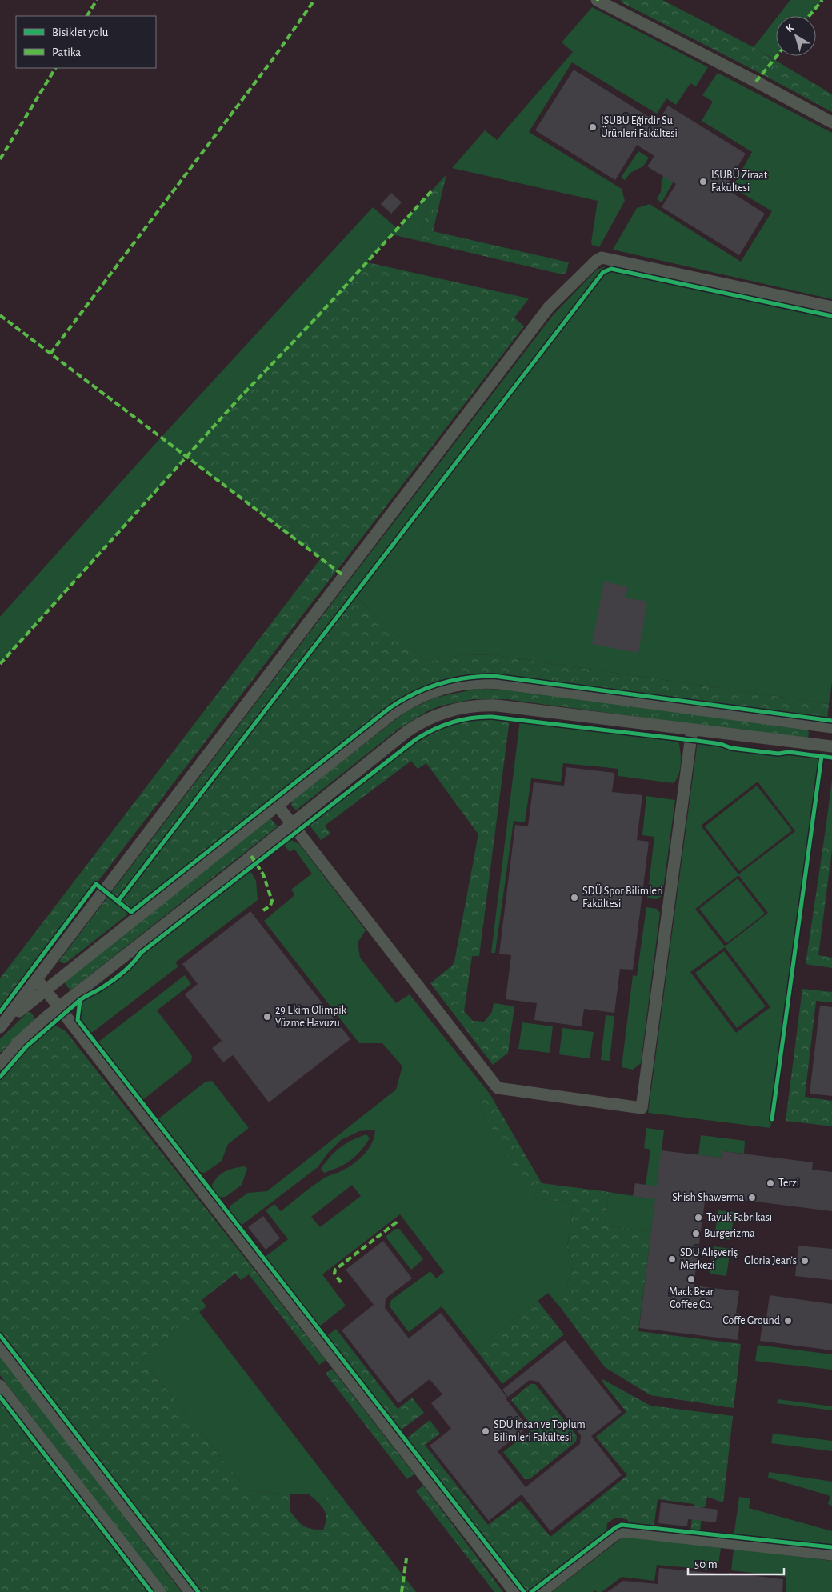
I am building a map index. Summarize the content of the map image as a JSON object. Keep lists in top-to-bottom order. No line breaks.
{"places":["ISUBÜ Eğirdir Su Ürünleri Fakültesi","ISUBÜ Ziraat Fakültesi","SDÜ Spor Bilimleri Fakültesi","29 Ekim Olimpik Yüzme Havuzu","Terzi","Shish Shawerma","Tavuk Fabrikası","Burgerizma","SDÜ Alışveriş Merkezi","Gloria Jean's","Mack Bear Coffee Co.","Coffe Ground","SDÜ İnsan ve Toplum Bilimleri Fakültesi"],"legend":["Bisiklet yolu","Patika"],"scale_bar":"50 m","north":"top left"}
